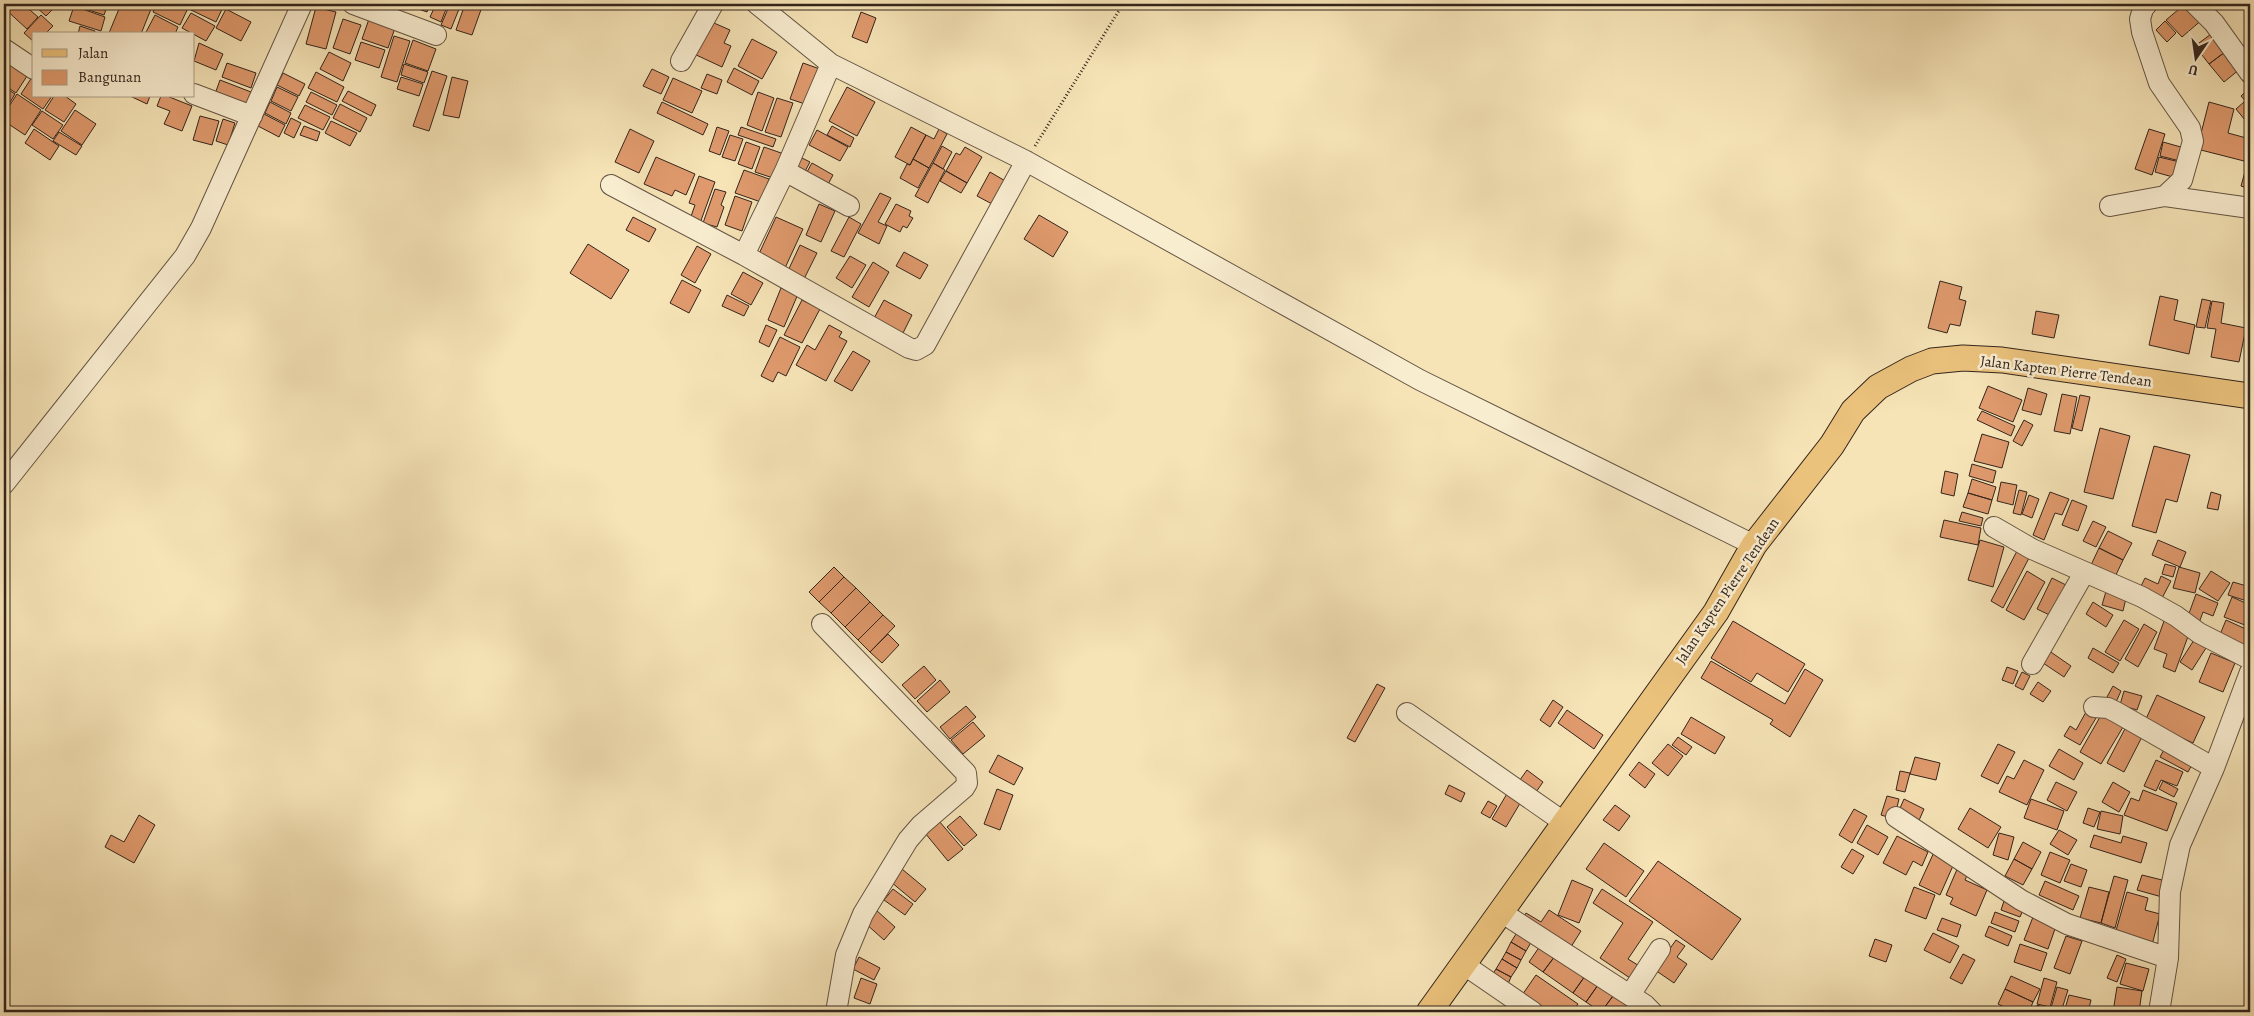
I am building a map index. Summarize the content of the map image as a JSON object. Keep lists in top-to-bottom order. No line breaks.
{"streets":{"main road":["Jalan Kapten Pierre Tendean"]},"legend":["Jalan","Bangunan"],"north":"bottom"}
